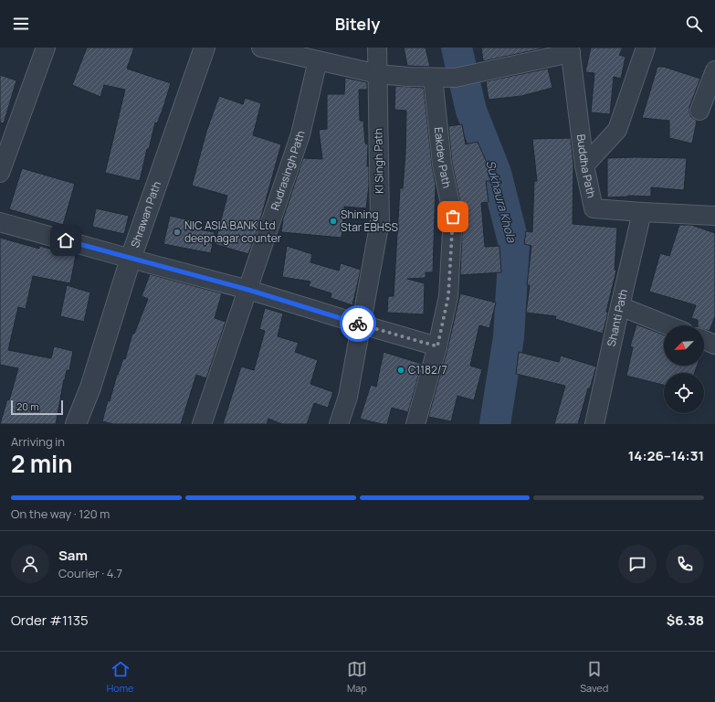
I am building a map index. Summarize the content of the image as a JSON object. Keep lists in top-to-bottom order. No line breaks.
{"streets":{"street":["Eakdev Path","KI Singh Path","Buddha Path","Rudrasingh Path","Shrawan Path","Shanti Path"]},"crossings":[["Buddha Path","Shanti Path"]],"water":["Sukhaura Khola"],"places":["Shining Star EBHSS","NIC ASIA BANK Ltd deepnagar counter","C1182/7"],"scale_bar":"20 m","north":"bottom left","page":{"header":"Bitely","scale":"20 m","heading":["2 min","Arriving in","14:26–14:31"],"panel":["Sam","Courier · 4.7","Order #1135","$6.38"],"bar":"On the way · 120 m","tabs":["Home","Map","Saved"]}}
